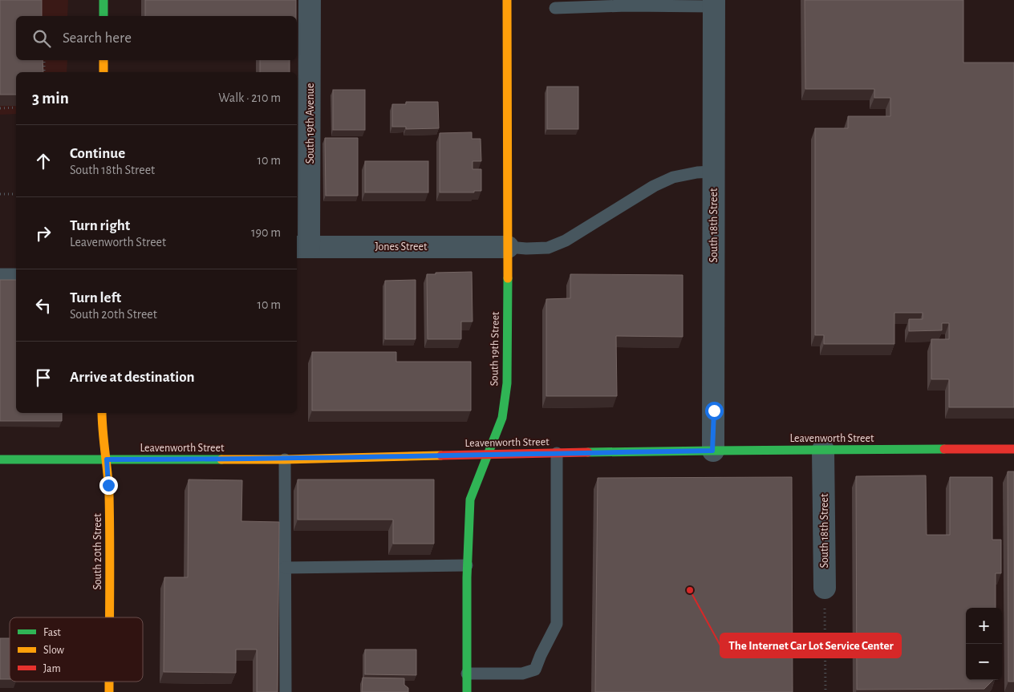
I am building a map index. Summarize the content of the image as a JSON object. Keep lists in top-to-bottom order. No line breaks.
{"streets":{"main road":["South 19th Street","Leavenworth Street","South 20th Street"],"street":["South 19th Avenue","South 18th Street","Jones Street"]},"crossings":[["South 19th Avenue","Jones Street"],["South 18th Street","Leavenworth Street"],["Jones Street","South 19th Street"],["South 19th Street","Leavenworth Street"],["Leavenworth Street","South 20th Street"]],"places":["The Internet Car Lot Service Center"],"legend":["Fast","Slow","Jam"],"page":{"search":"Search here","heading":["3 min","Walk · 210 m"],"list":[["Continue","South 18th Street","10 m"],["Turn right","Leavenworth Street","190 m"],["Turn left","South 20th Street","10 m"],"Arrive at destination"],"map_buttons":["+","−"]}}
